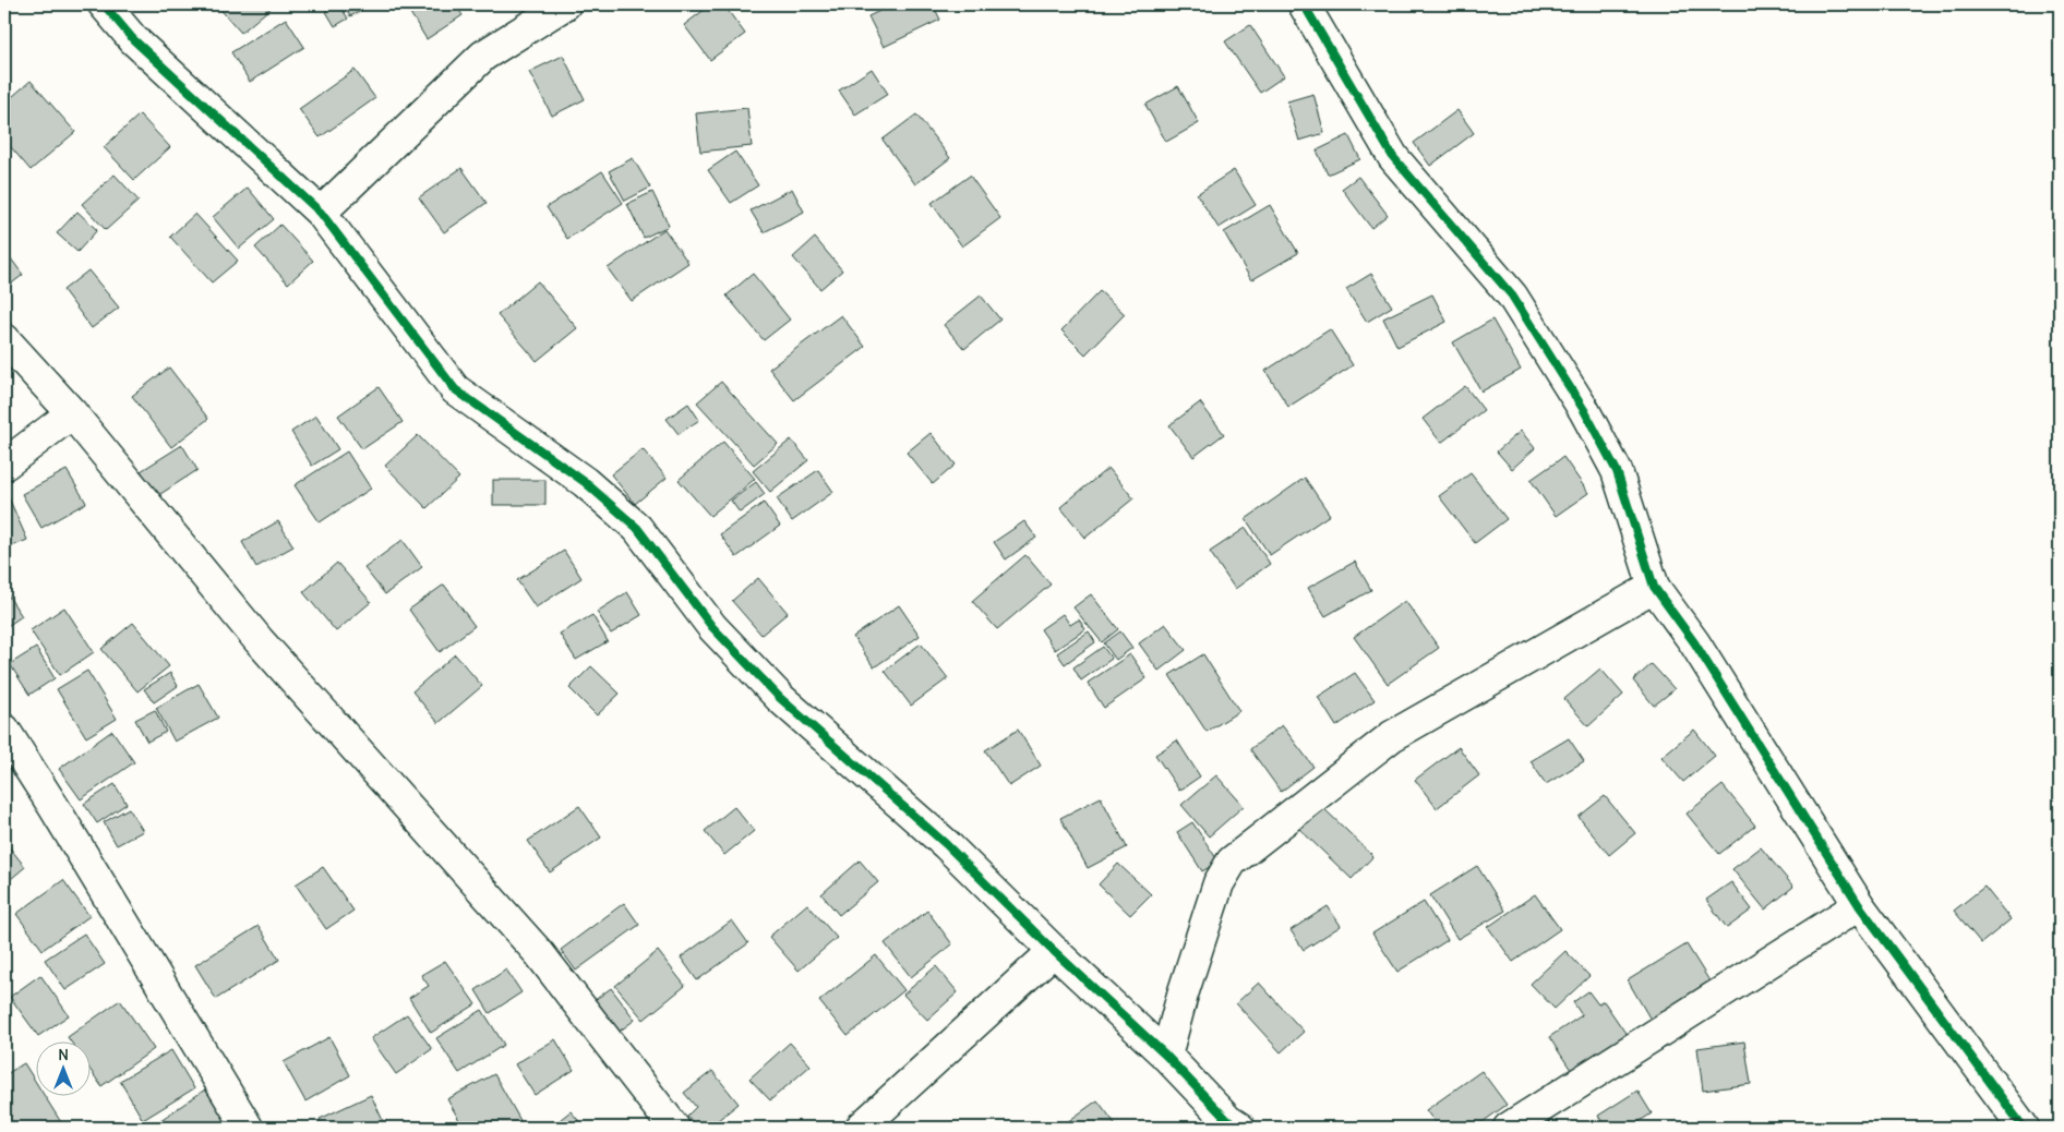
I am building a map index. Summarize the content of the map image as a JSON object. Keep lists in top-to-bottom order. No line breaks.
{"north":"top"}
